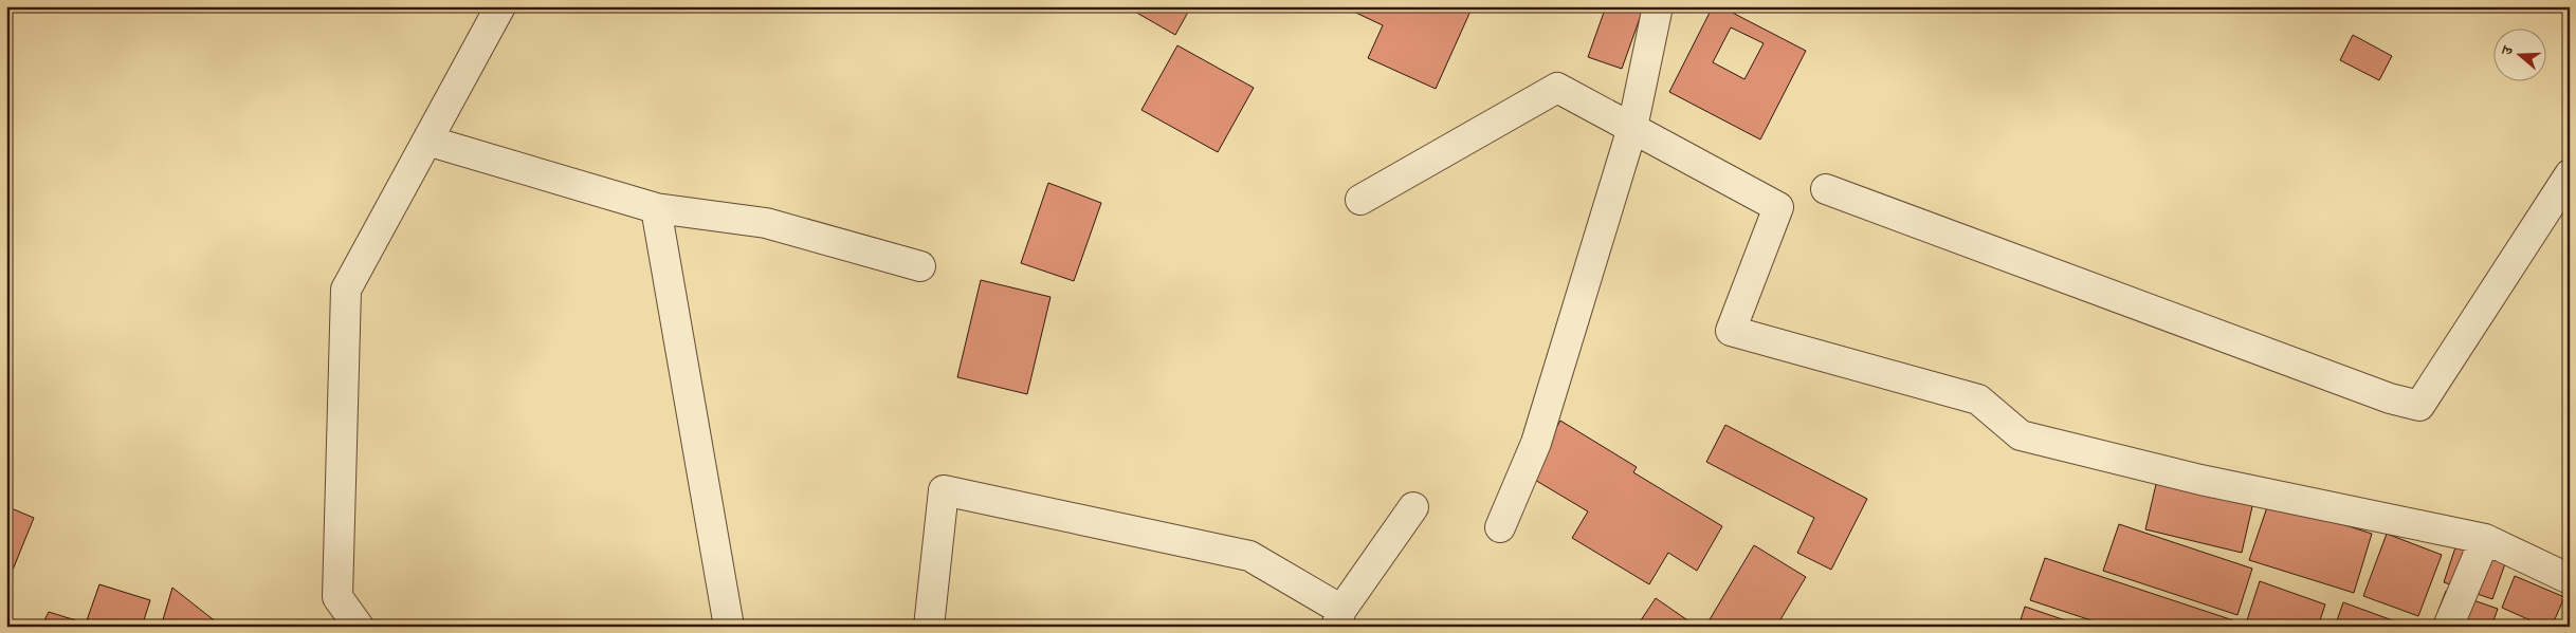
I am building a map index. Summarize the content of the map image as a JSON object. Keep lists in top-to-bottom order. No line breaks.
{"north":"left"}
